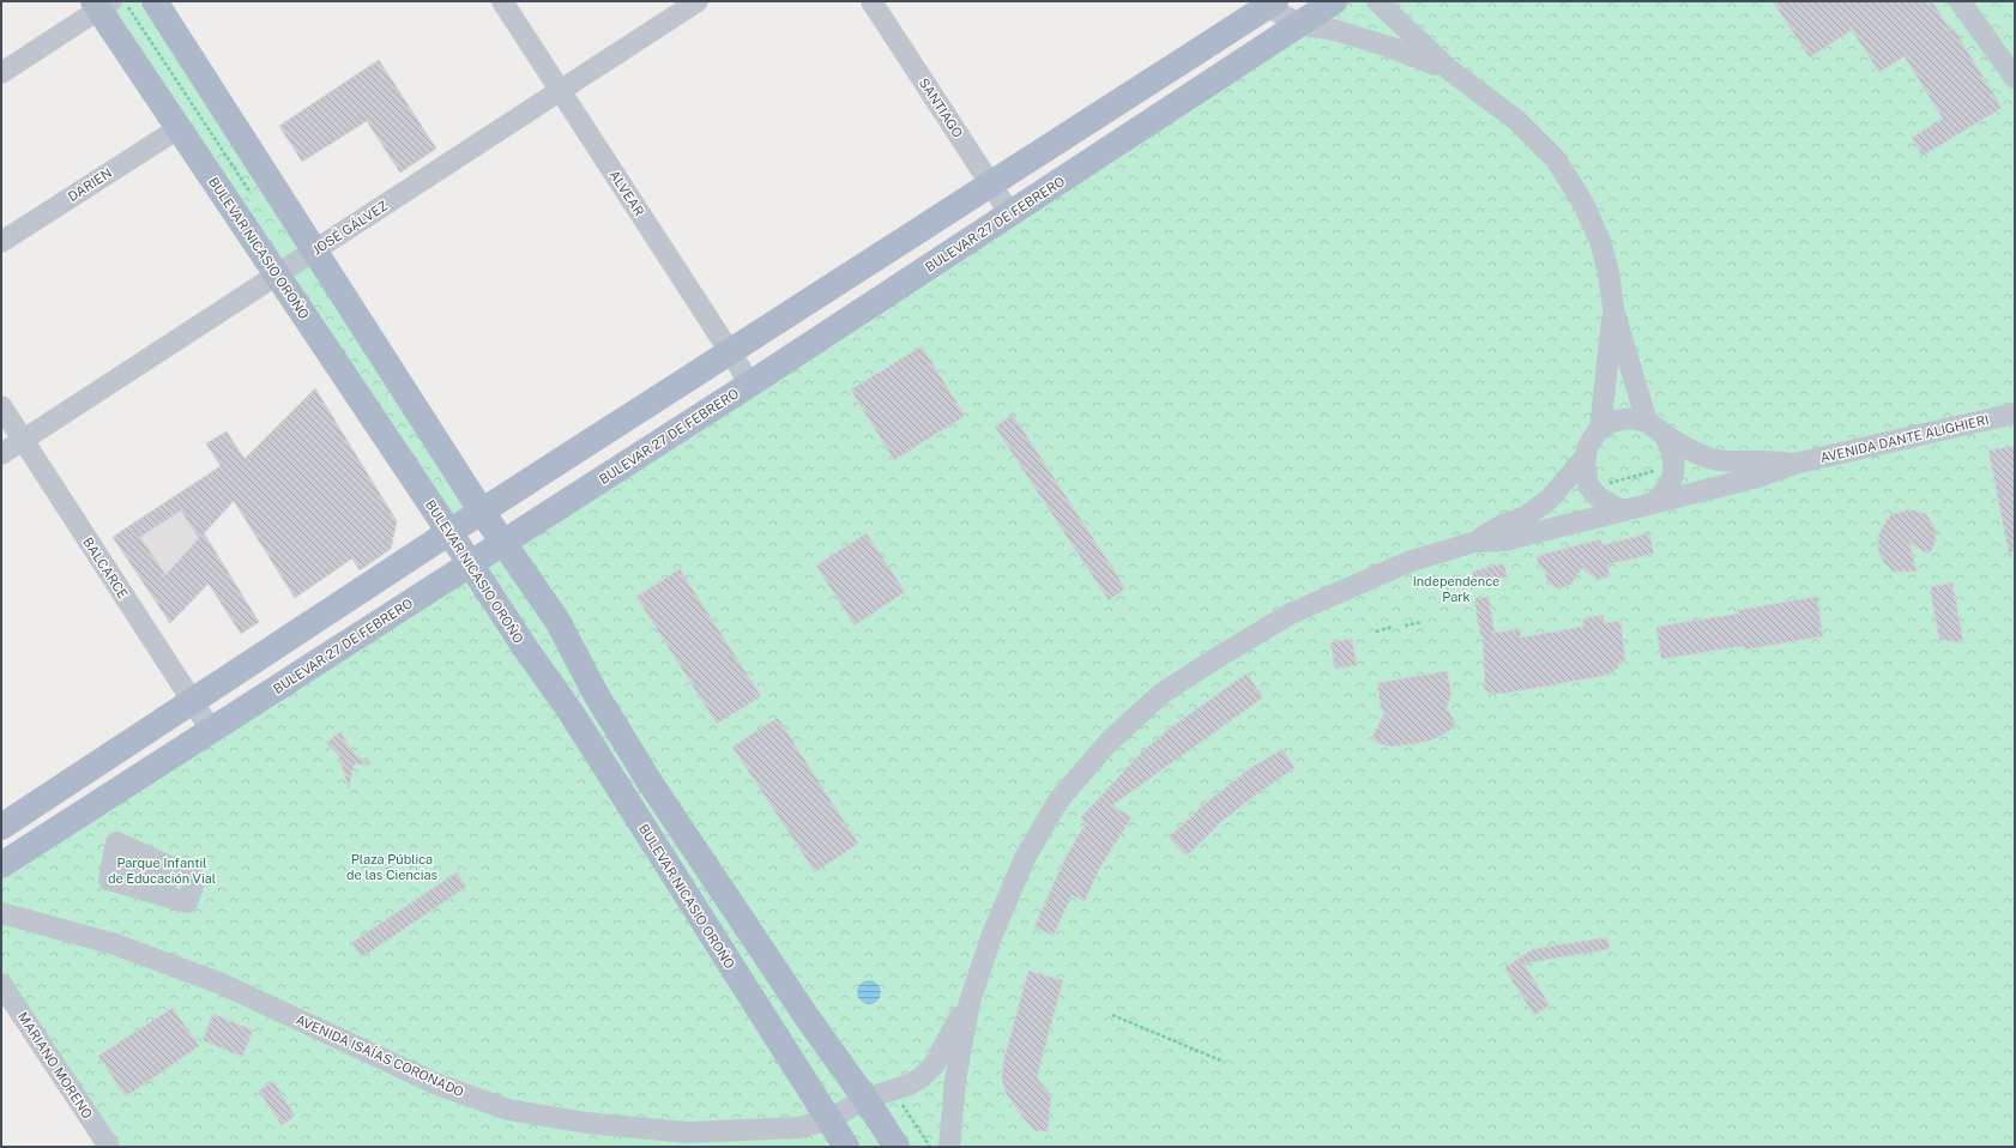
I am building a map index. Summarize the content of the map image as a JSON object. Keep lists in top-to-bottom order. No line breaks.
{"streets":{"main road":["BULEVAR 27 DE FEBRERO","BULEVAR NICASIO OROÑO"],"street":["SANTIAGO","DARIEN","ALVEAR","JOSÉ GÁLVEZ","AVENIDA DANTE ALIGHIERI","BALCARCE","AVENIDA ISAÍAS CORONADO","MARIANO MORENO"]},"crossings":[["SANTIAGO","BULEVAR 27 DE FEBRERO"],["DARIEN","BULEVAR NICASIO OROÑO"],["ALVEAR","BULEVAR 27 DE FEBRERO"],["ALVEAR","JOSÉ GÁLVEZ"],["BULEVAR 27 DE FEBRERO","BULEVAR NICASIO OROÑO"],["BULEVAR 27 DE FEBRERO","BALCARCE"],["JOSÉ GÁLVEZ","BULEVAR NICASIO OROÑO"],["JOSÉ GÁLVEZ","BALCARCE"],["BULEVAR NICASIO OROÑO","AVENIDA ISAÍAS CORONADO"]],"parks":["Independence Park","Plaza Pública de las Ciencias","Parque Infantil de Educación Vial"]}
